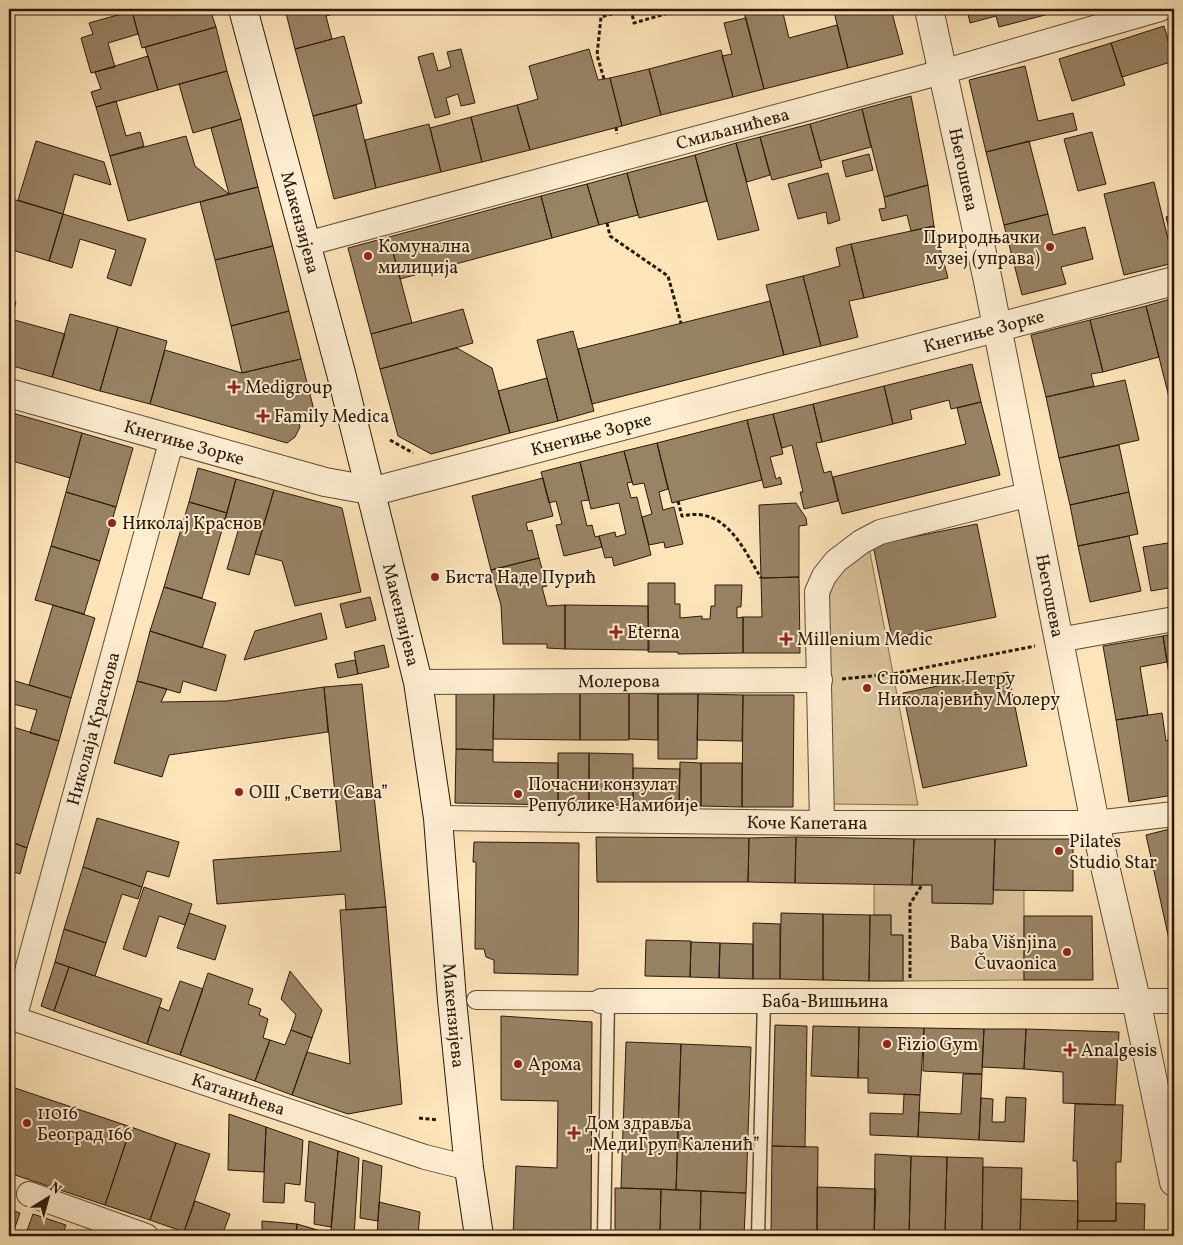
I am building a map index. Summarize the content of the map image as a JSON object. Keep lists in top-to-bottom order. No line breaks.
{"streets":{"street":["Смиљанићева","Његошева","Макензијева","Кнегиње Зорке","Молерова","Николаја Краснова","Коче Капетана","Баба-Вишњина","Катанићева"]},"crossings":[["Смиљанићева","Његошева"],["Смиљанићева","Макензијева"],["Његошева","Кнегиње Зорке"],["Његошева","Коче Капетана"],["Његошева","Баба-Вишњина"],["Макензијева","Кнегиње Зорке"],["Макензијева","Молерова"],["Макензијева","Коче Капетана"],["Макензијева","Катанићева"],["Кнегиње Зорке","Николаја Краснова"],["Николаја Краснова","Катанићева"]],"places":{"other":["Природњачки музеј (управа)","Комунална милиција","Николај Краснов","Биста Наде Пурић","Споменик Петру Николајевићу Молеру","ОШ „Свети Сава”","Почасни конзулат Републике Намибије","Pilates Studio Star","Baba Višnjina Čuvaonica","Fizio Gym","Арома","11016 Београд 166"],"health":["Medigroup","Family Medica","Eterna","Millenium Medic","Analgesis","Дом здравља „МедиГруп Каленић”"]},"north":"top right"}
